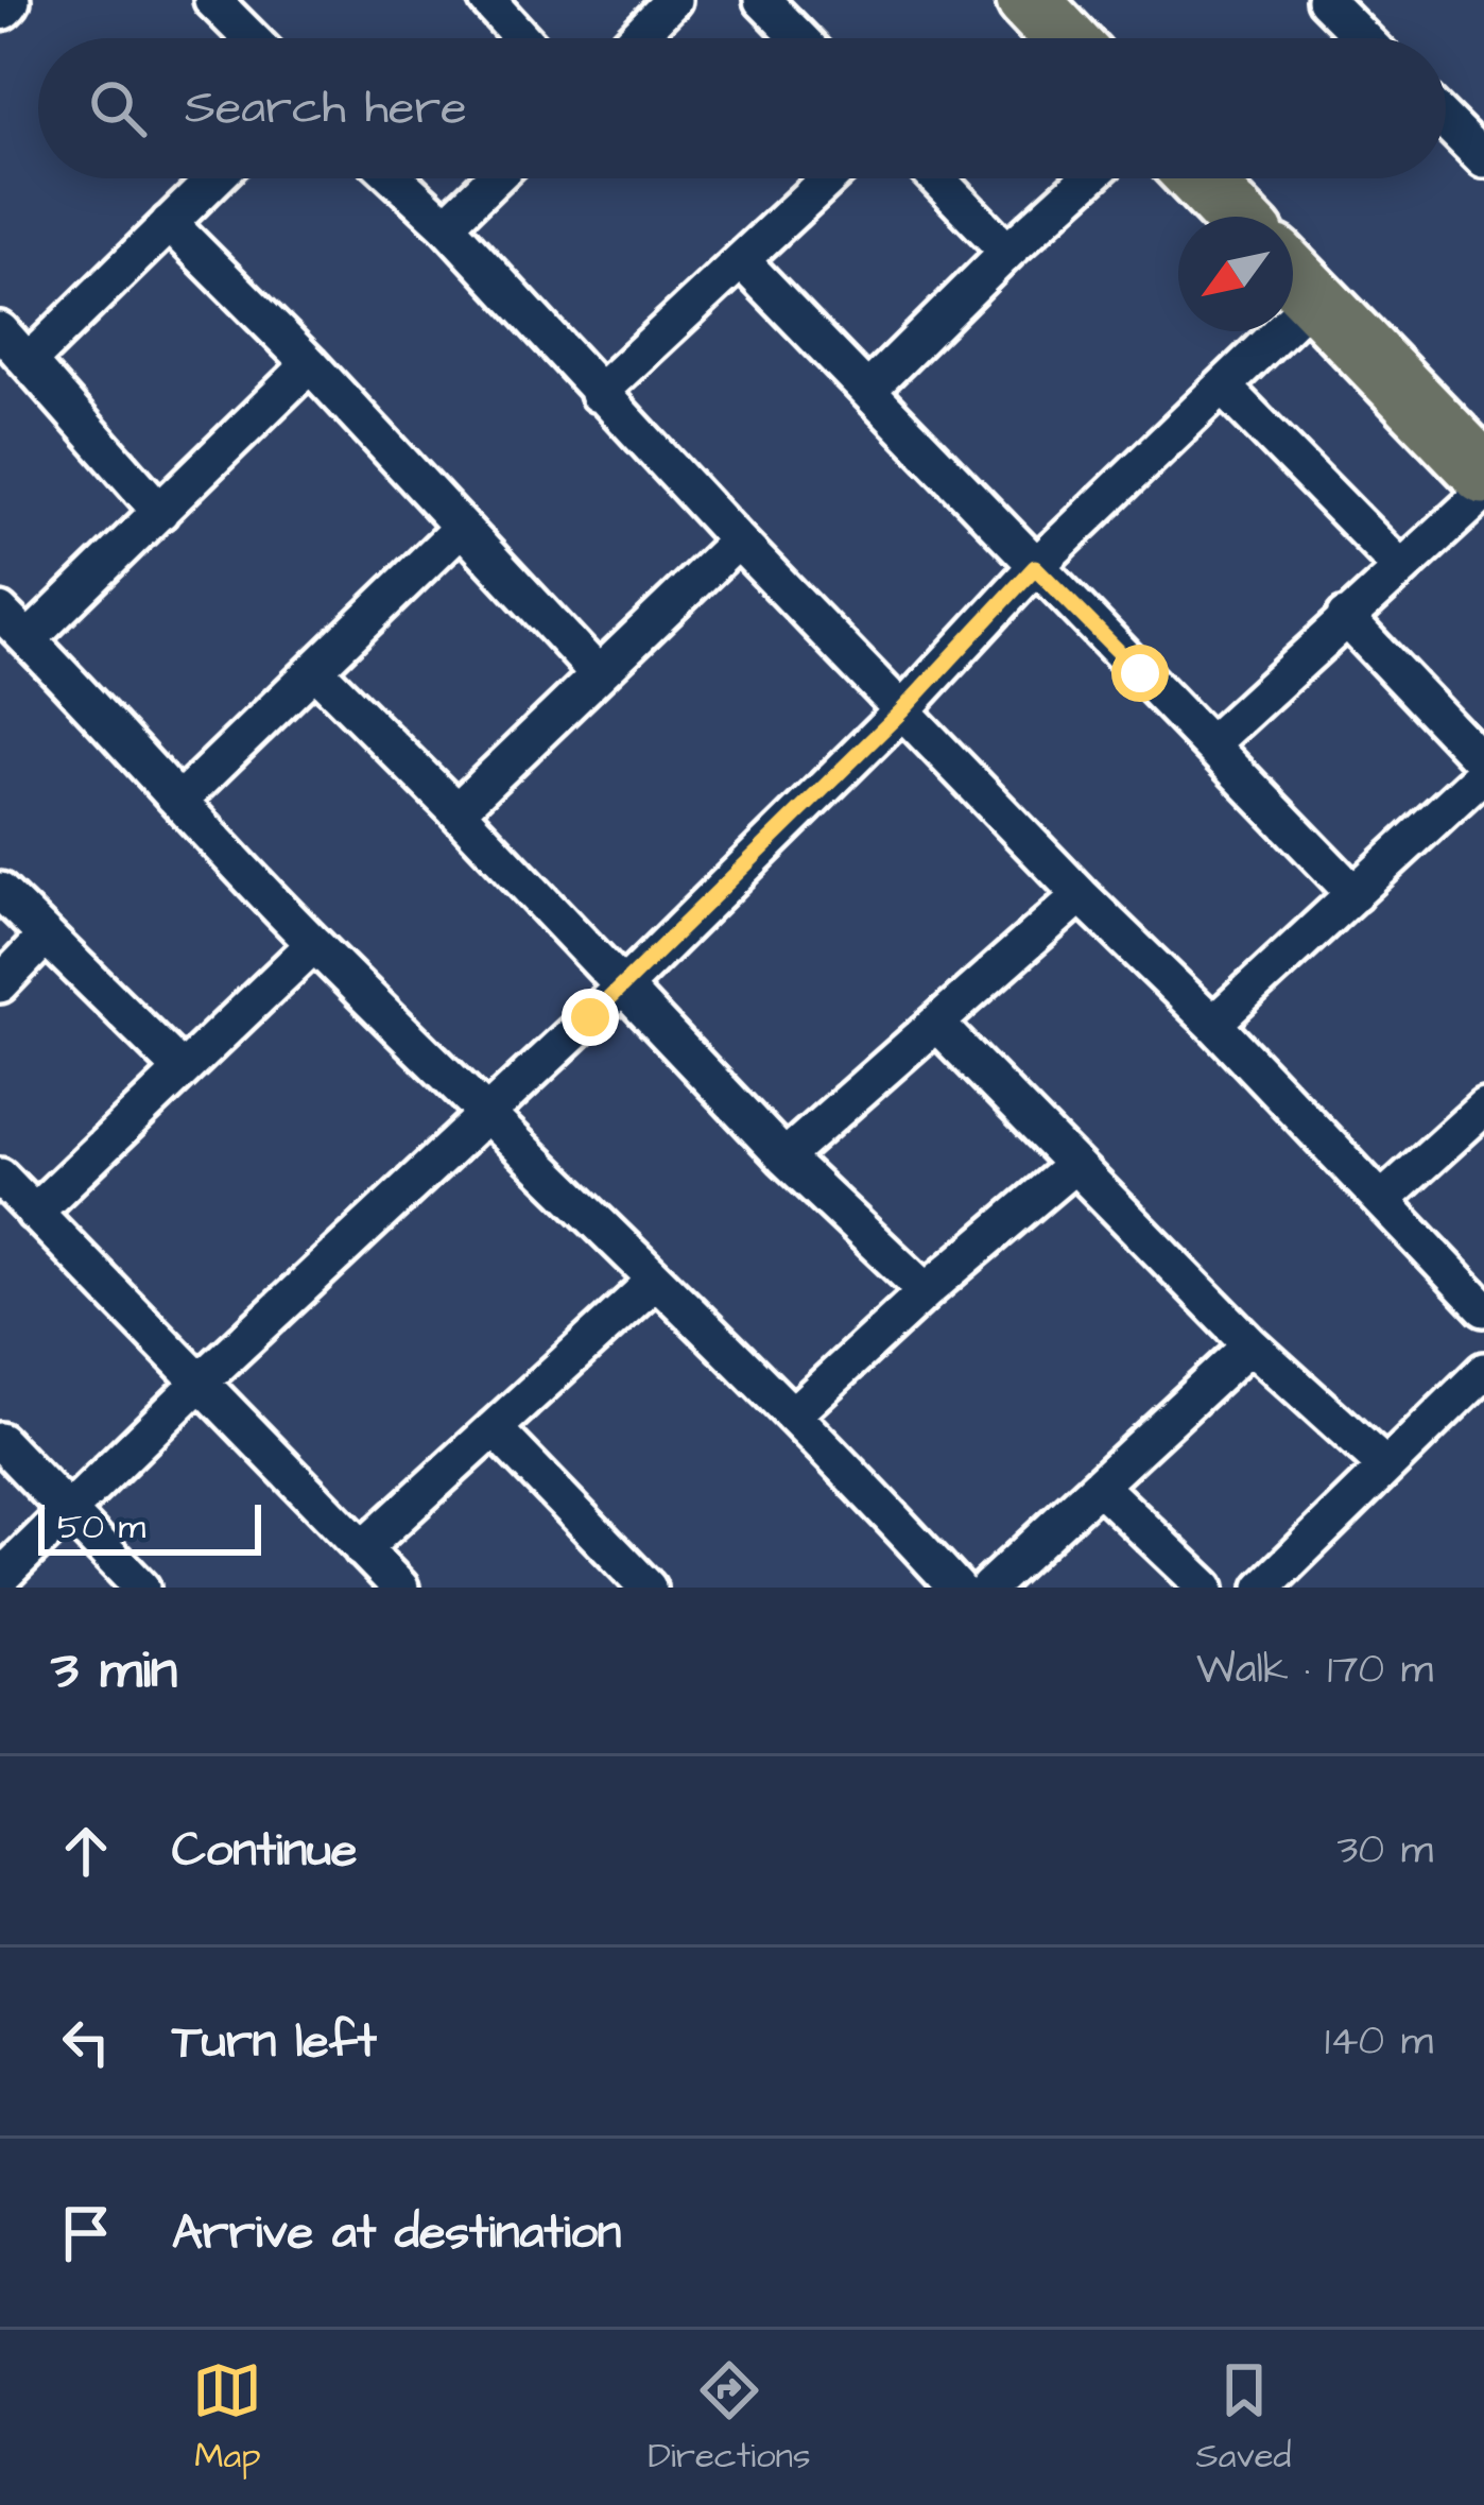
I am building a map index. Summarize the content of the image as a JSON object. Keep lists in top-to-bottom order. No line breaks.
{"scale_bar":"50 m","north":"bottom left","page":{"search":"Search here","scale":"50 m","heading":["3 min","Walk · 170 m"],"list":[["Continue","30 m"],["Turn left","140 m"],"Arrive at destination"],"nav":["Map","Directions","Saved"]}}
